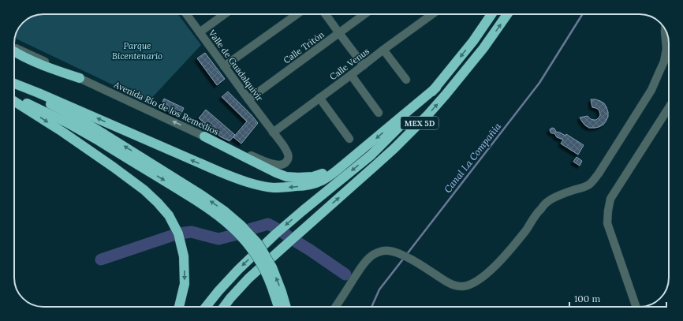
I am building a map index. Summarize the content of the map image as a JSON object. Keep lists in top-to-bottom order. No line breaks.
{"streets":{"highway":["MEX 5D"],"street":["Calle Tritón","Calle Venus","Valle de Guadalquivir","Avenida Río de los Remedios"]},"crossings":[["Calle Tritón","Valle de Guadalquivir"],["Calle Venus","Valle de Guadalquivir"],["Calle Venus","Avenida Río de los Remedios"],["Valle de Guadalquivir","Avenida Río de los Remedios"]],"one_way":["Avenida Río de los Remedios"],"water":["Canal La Compañia"],"parks":["Parque Bicentenario"],"scale_bar":"100 m"}
